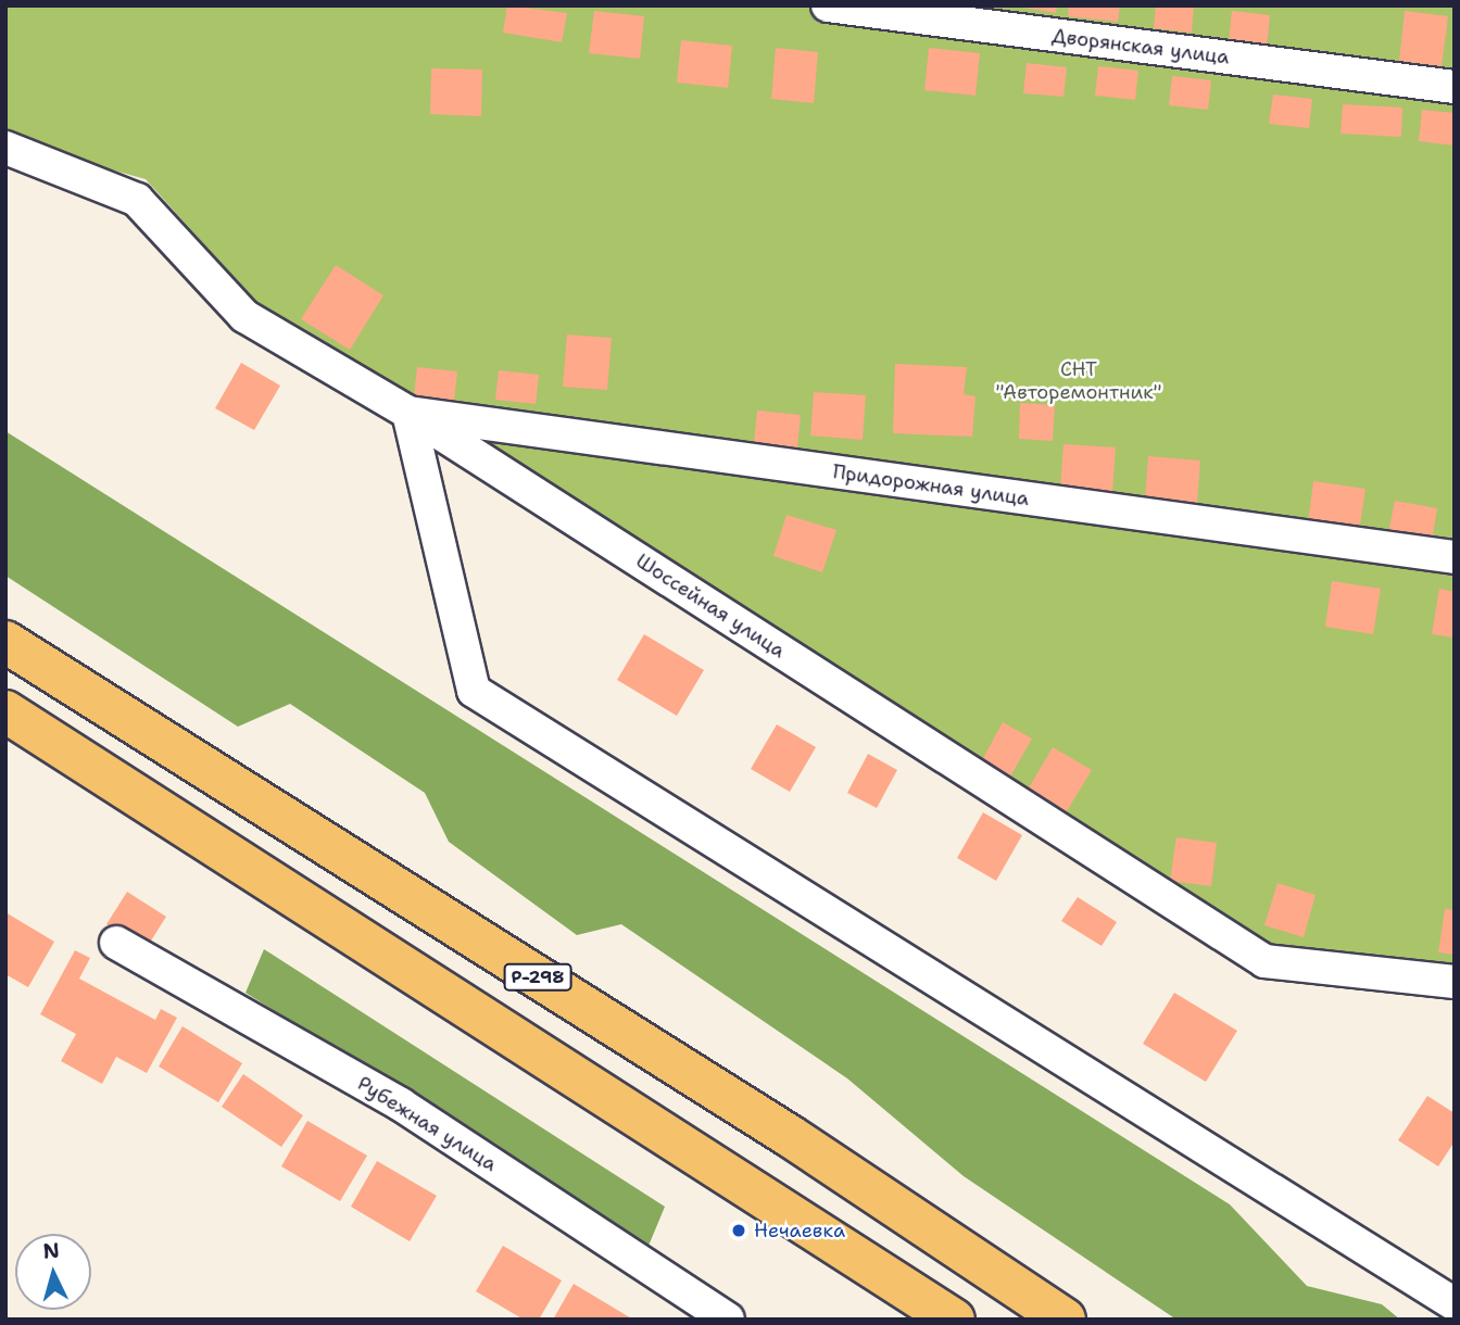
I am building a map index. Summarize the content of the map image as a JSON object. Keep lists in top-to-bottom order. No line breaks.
{"streets":{"highway":["Р-298"],"street":["Дворянская улица","Придорожная улица","Шоссейная улица","Рубежная улица"]},"crossings":[["Придорожная улица","Шоссейная улица"]],"parks":["СНТ \"Авторемонтник\""],"places":["Нечаевка"],"north":"top"}
